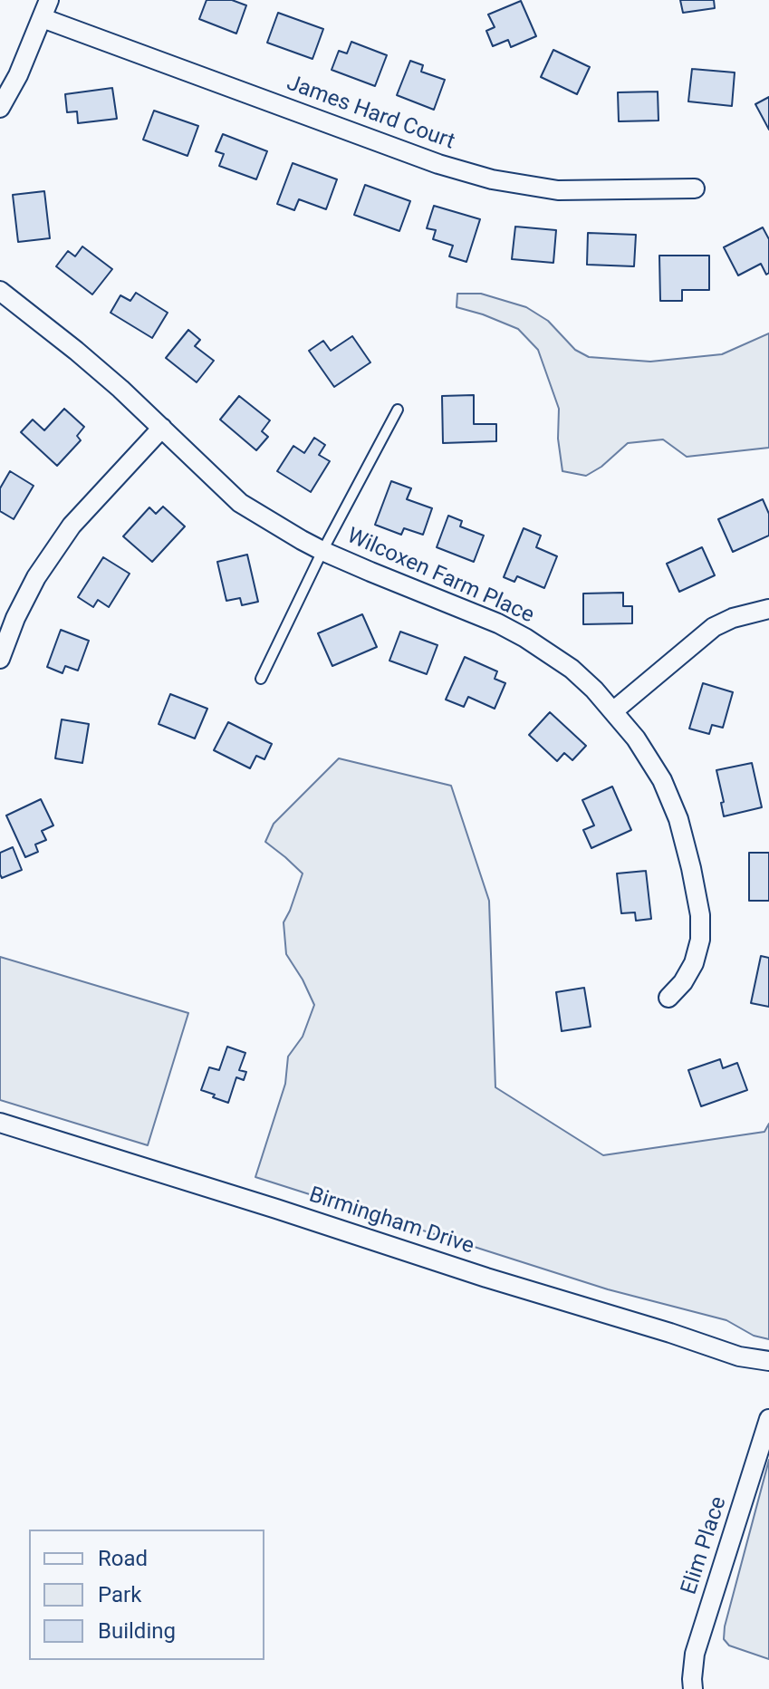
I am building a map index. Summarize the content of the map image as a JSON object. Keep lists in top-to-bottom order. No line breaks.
{"streets":{"street":["James Hard Court","Wilcoxen Farm Place","Birmingham Drive","Elim Place"]},"legend":["Road","Park","Building"]}
